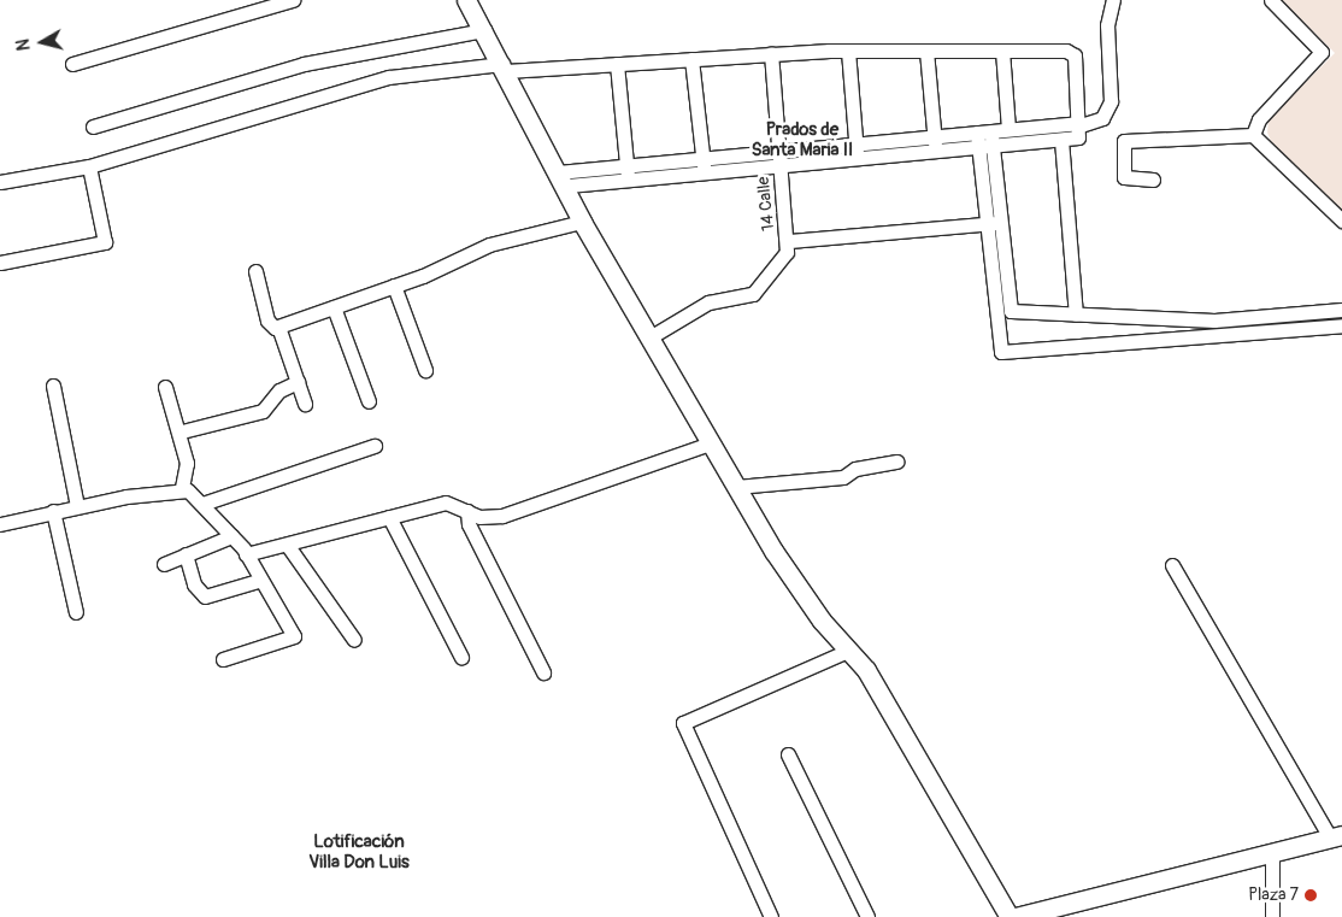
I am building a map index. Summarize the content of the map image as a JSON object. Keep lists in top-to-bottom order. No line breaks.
{"streets":{"street":["14 Calle"]},"districts":["Prados de Santa Maria II","Lotificación Villa Don Luis"],"places":["Plaza 7"],"north":"left"}
